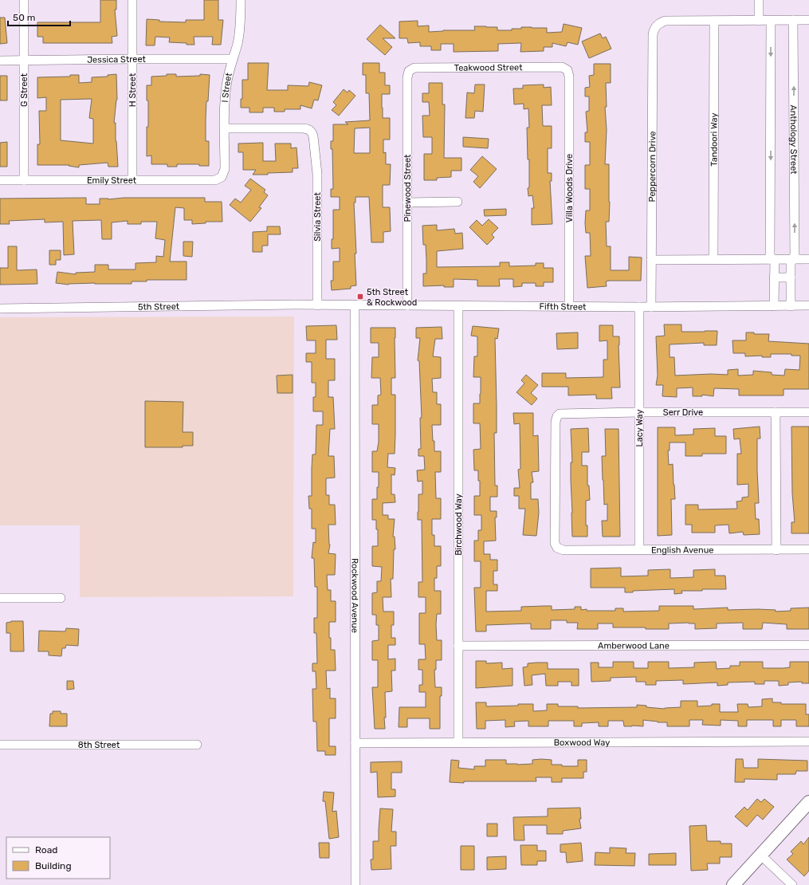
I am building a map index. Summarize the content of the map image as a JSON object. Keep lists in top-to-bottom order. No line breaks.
{"streets":{"street":["Jessica Street","Teakwood Street","I Street","G Street","H Street","Tandoori Way","Anthology Street","Peppercorn Drive","Emily Street","Pinewood Street","Villa Woods Drive","Silvia Street","5th Street","Fifth Street","Serr Drive","Lacy Way","Birchwood Way","English Avenue","Rockwood Avenue","Amberwood Lane","Boxwood Way","8th Street"]},"crossings":[["Jessica Street","I Street"],["Jessica Street","G Street"],["Jessica Street","H Street"],["Teakwood Street","Pinewood Street"],["Teakwood Street","Villa Woods Drive"],["I Street","Emily Street"],["I Street","Silvia Street"],["G Street","Emily Street"],["H Street","Emily Street"],["Tandoori Way","Peppercorn Drive"],["Anthology Street","Fifth Street"],["Peppercorn Drive","Fifth Street"],["Pinewood Street","Fifth Street"],["Villa Woods Drive","Fifth Street"],["Silvia Street","5th Street"],["Silvia Street","Fifth Street"],["5th Street","Fifth Street"],["Fifth Street","Lacy Way"],["Fifth Street","Birchwood Way"],["Fifth Street","Rockwood Avenue"],["Serr Drive","Lacy Way"],["Serr Drive","English Avenue"],["Lacy Way","English Avenue"],["Birchwood Way","Amberwood Lane"],["Birchwood Way","Boxwood Way"],["Rockwood Avenue","Boxwood Way"]],"places":{"transit":["5th Street & Rockwood"]},"legend":["Road","Building"],"scale_bar":"50 m"}
